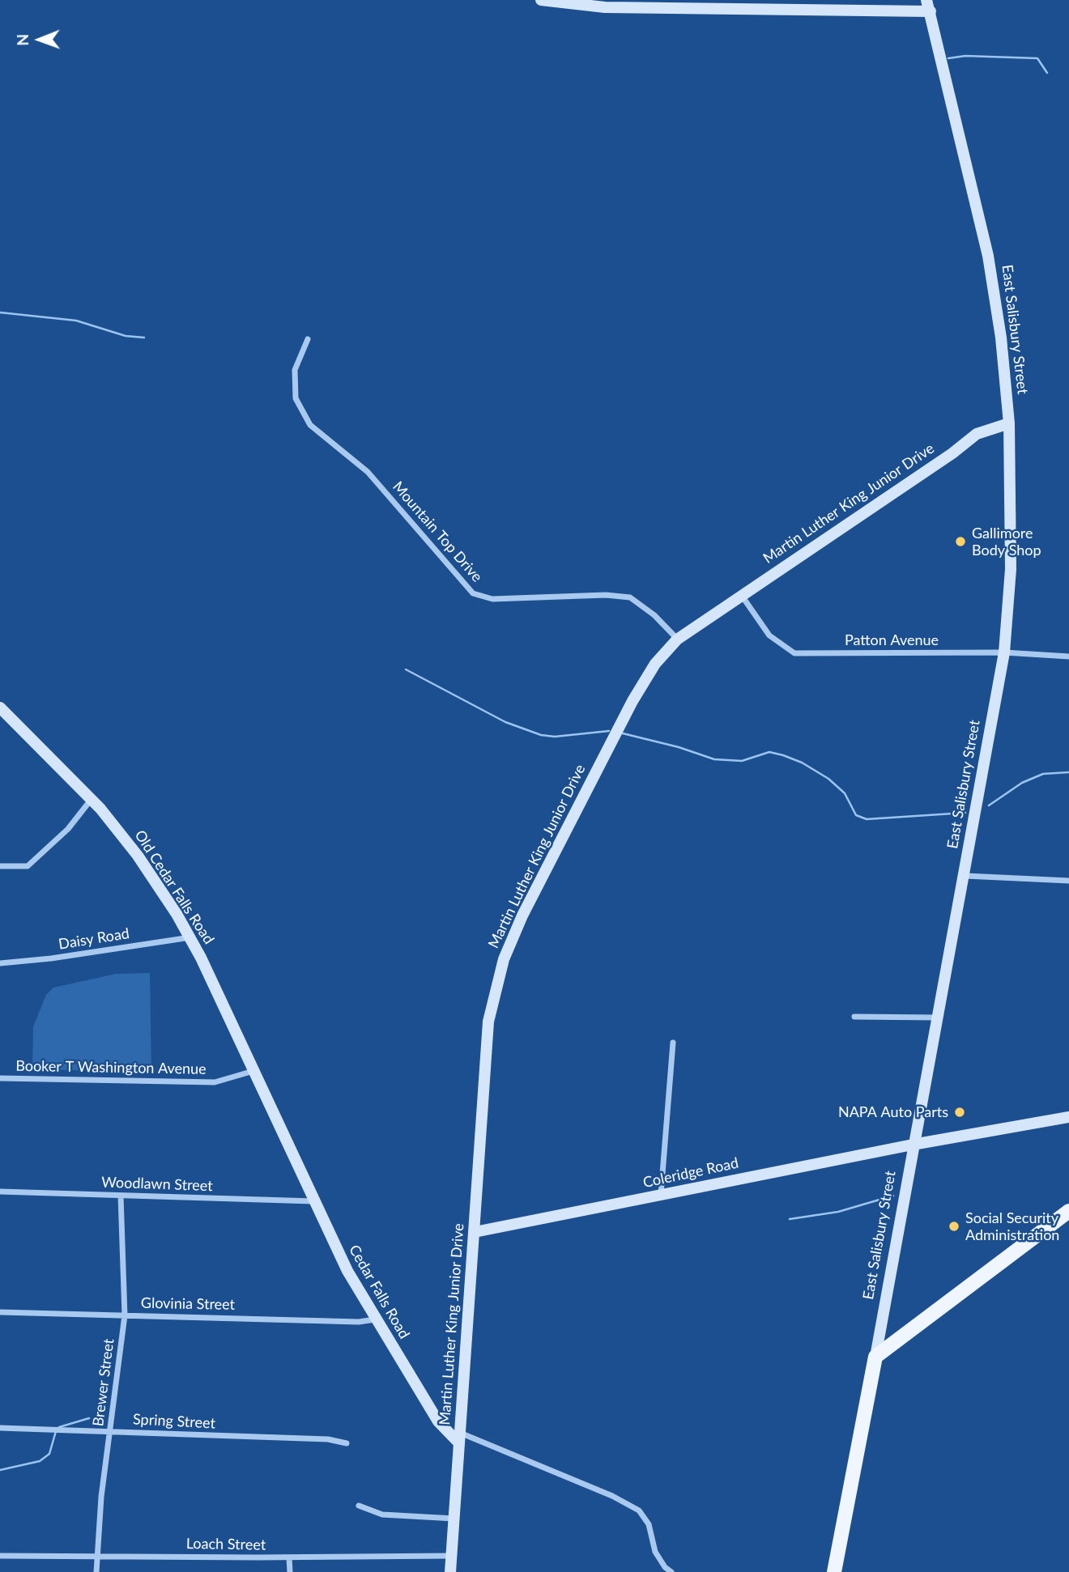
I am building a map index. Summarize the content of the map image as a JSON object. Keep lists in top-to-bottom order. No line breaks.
{"streets":{"main road":["East Salisbury Street"],"street":["Martin Luther King Junior Drive","Mountain Top Drive","Patton Avenue","Old Cedar Falls Road","Daisy Road","Booker T Washington Avenue","Coleridge Road","Woodlawn Street","Cedar Falls Road","Glovinia Street","Brewer Street","Spring Street","Loach Street"]},"crossings":[["East Salisbury Street","Martin Luther King Junior Drive"],["East Salisbury Street","Patton Avenue"],["East Salisbury Street","Coleridge Road"],["Martin Luther King Junior Drive","Mountain Top Drive"],["Martin Luther King Junior Drive","Patton Avenue"],["Martin Luther King Junior Drive","Coleridge Road"],["Martin Luther King Junior Drive","Cedar Falls Road"],["Martin Luther King Junior Drive","Loach Street"],["Old Cedar Falls Road","Daisy Road"],["Old Cedar Falls Road","Booker T Washington Avenue"],["Old Cedar Falls Road","Cedar Falls Road"],["Woodlawn Street","Cedar Falls Road"],["Woodlawn Street","Brewer Street"],["Cedar Falls Road","Glovinia Street"],["Glovinia Street","Brewer Street"],["Brewer Street","Spring Street"],["Brewer Street","Loach Street"]],"places":["Gallimore Body Shop","NAPA Auto Parts","Social Security Administration"],"north":"left"}
